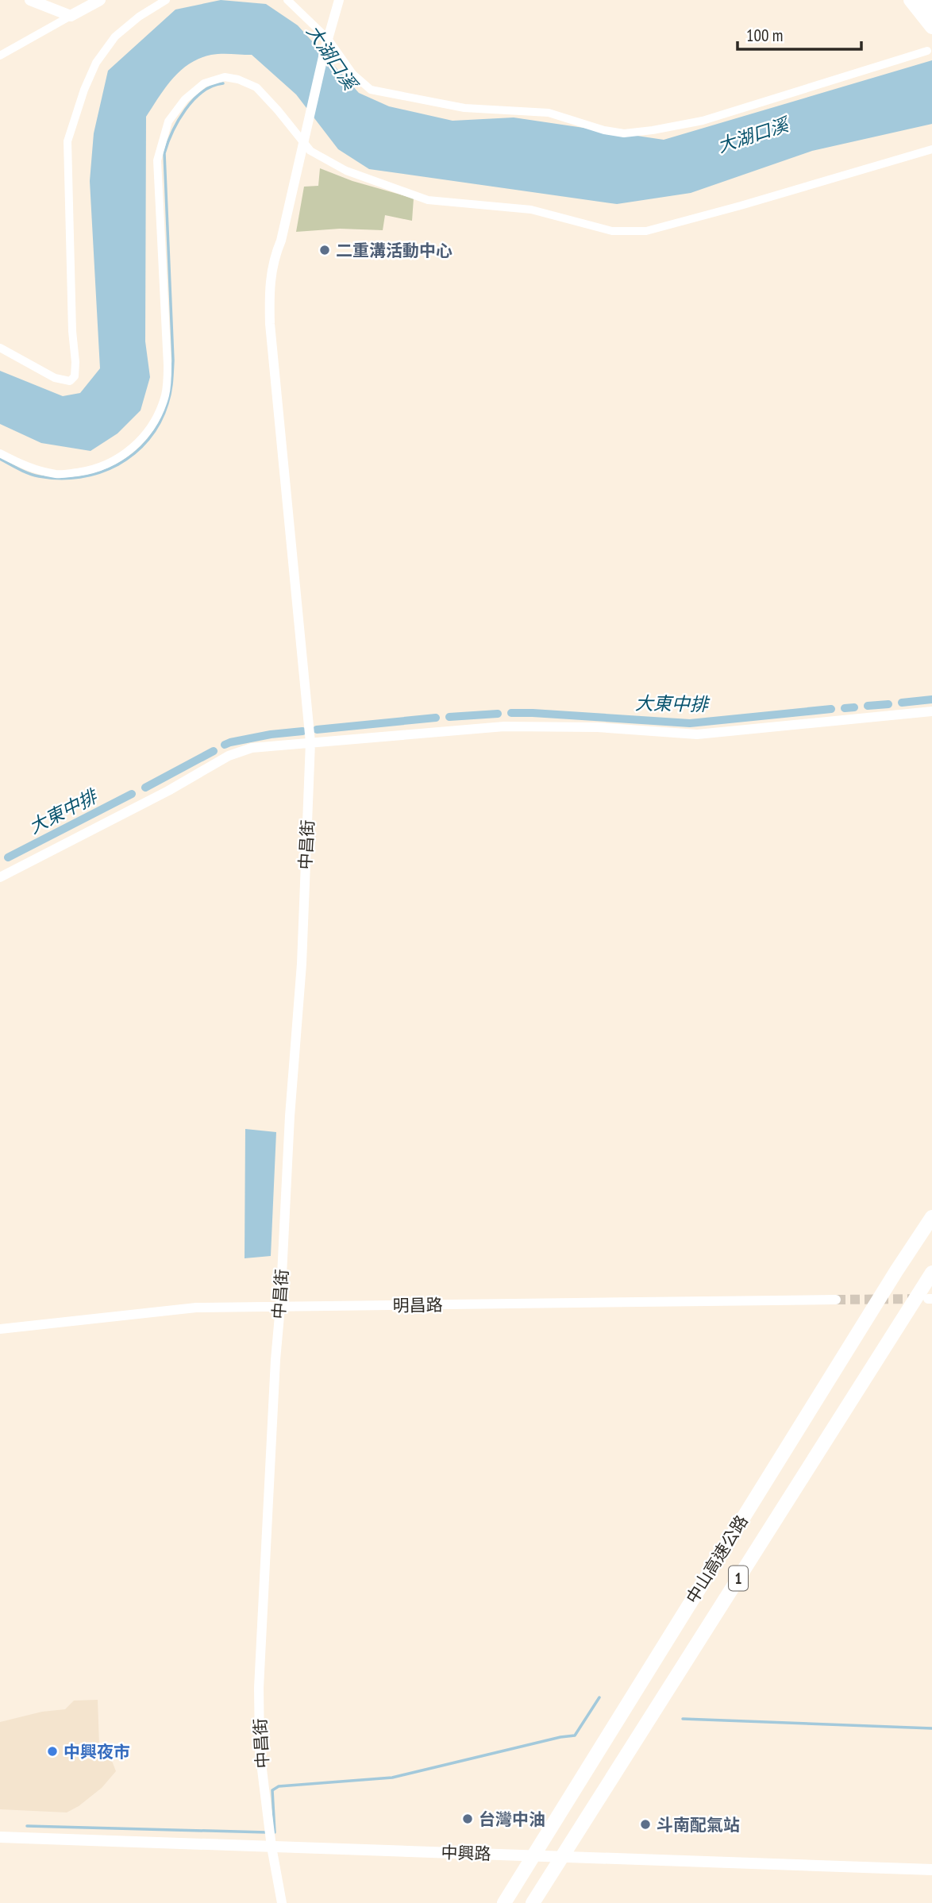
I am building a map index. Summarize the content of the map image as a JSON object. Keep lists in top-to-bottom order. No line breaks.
{"streets":{"highway":["中山高速公路","1"],"main road":["中興路"],"street":["中昌街","明昌路"]},"crossings":[["中昌街","明昌路"],["中昌街","中興路"]],"water":["大湖口溪","大東中排"],"places":["二重溝活動中心","中興夜市","台灣中油","斗南配氣站"],"scale_bar":"100 m"}
